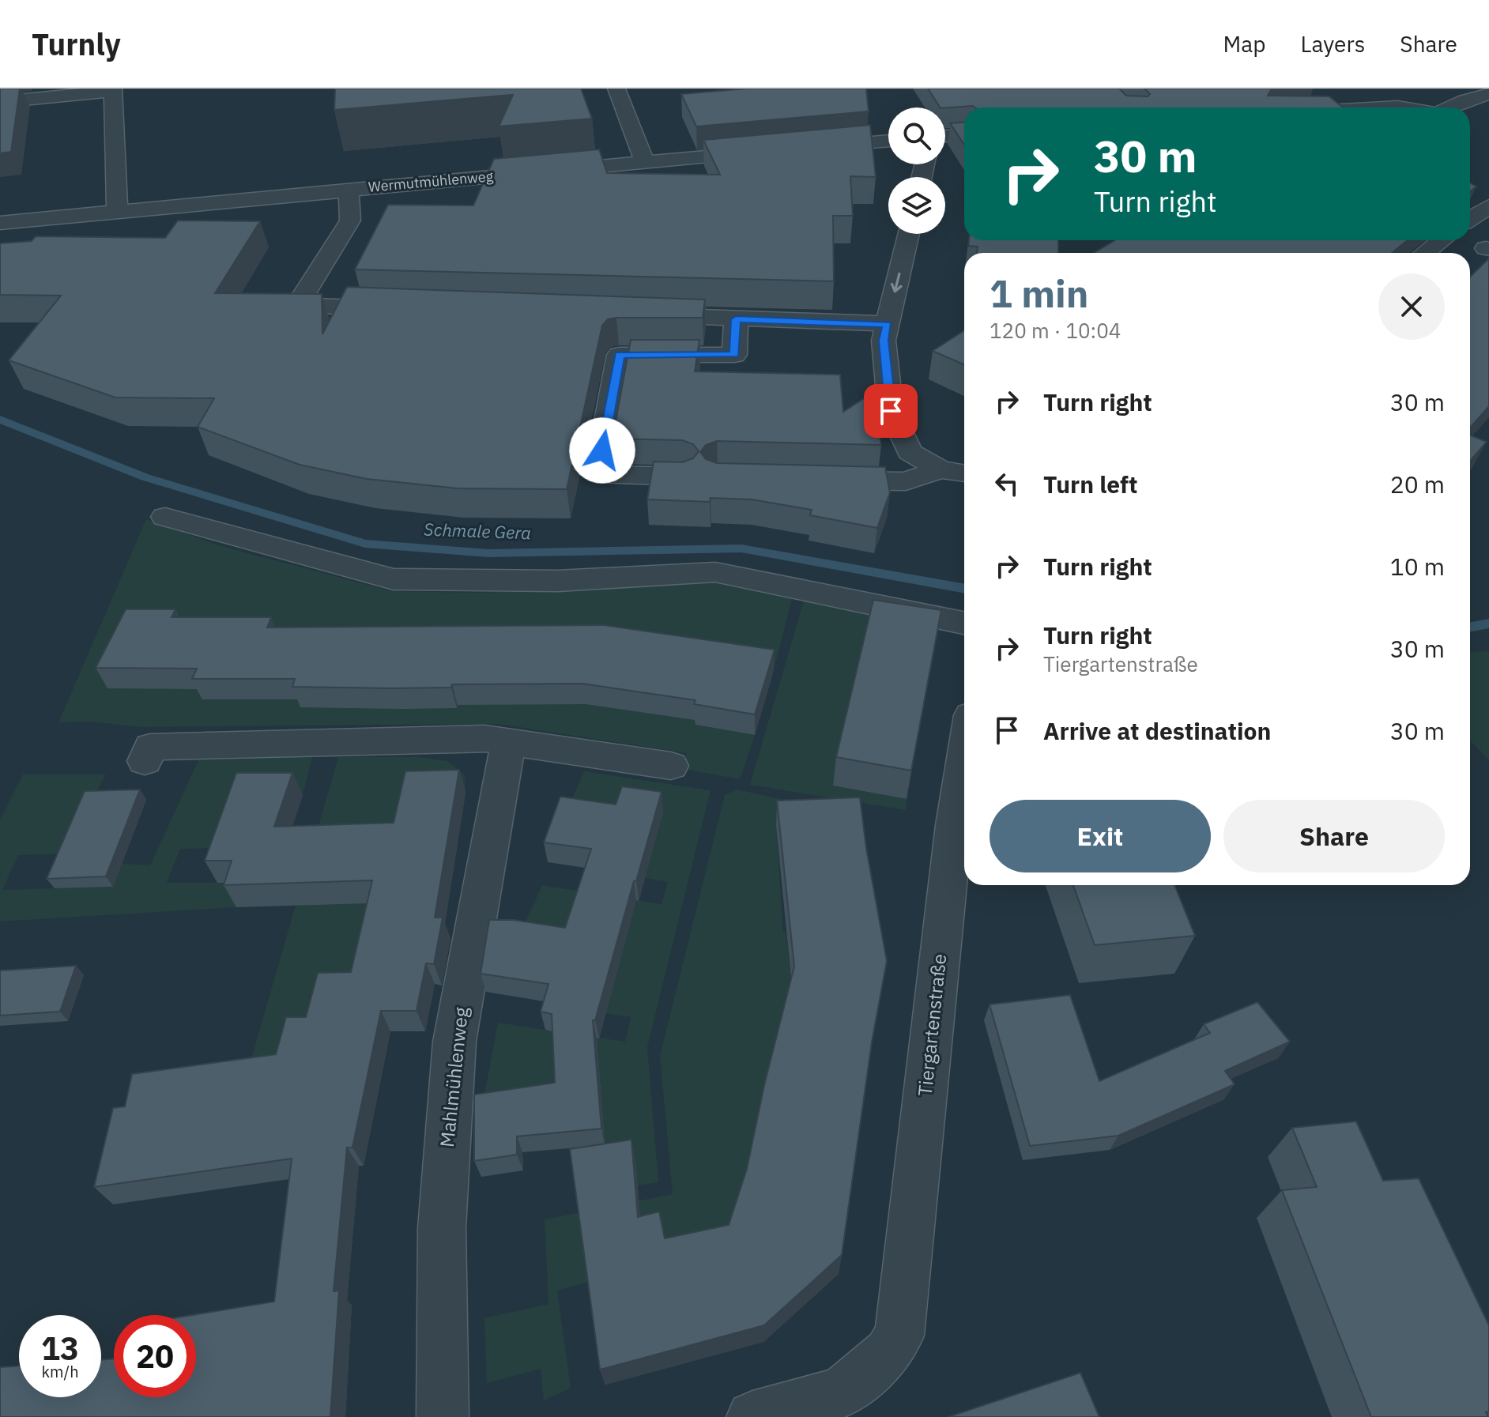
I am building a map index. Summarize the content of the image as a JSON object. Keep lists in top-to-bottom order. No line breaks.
{"streets":{"street":["Wermutmühlenweg","Tiergartenstraße","Mahlmühlenweg"]},"water":["Schmale Gera"],"page":{"header":"Turnly","nav":["Map","Layers","Share"],"turn":["30 m","Turn right"],"heading":["1 min","120 m · 10:04"],"list":[{"name":"Turn right","value":"30 m"},{"name":"Turn left","value":"20 m"},{"name":"Turn right","value":"10 m"},{"name":"Turn right","note":"Tiergartenstraße","value":"30 m"},{"name":"Arrive at destination","value":"30 m"}],"buttons":["Exit","Share"],"speed":"13 km/h","limit":"20"}}
